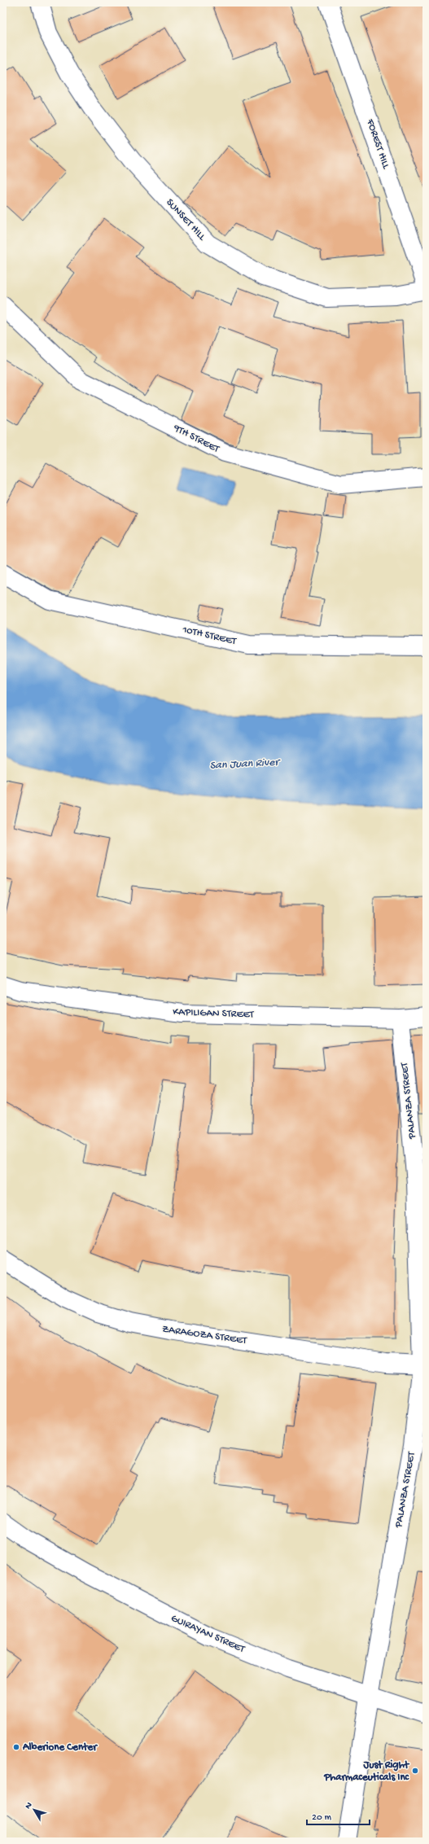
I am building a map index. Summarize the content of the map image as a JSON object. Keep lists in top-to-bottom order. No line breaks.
{"streets":{"street":["FOREST HILL","SUNSET HILL","9TH STREET","10TH STREET","KAPILIGAN STREET","PALANZA STREET","ZARAGOZA STREET","GUIRAYAN STREET"]},"crossings":[["KAPILIGAN STREET","PALANZA STREET"],["PALANZA STREET","ZARAGOZA STREET"],["PALANZA STREET","GUIRAYAN STREET"]],"water":["San Juan River"],"places":["Alberione Center","Just Right Pharmaceuticals Inc"],"scale_bar":"20 m","north":"top left"}
